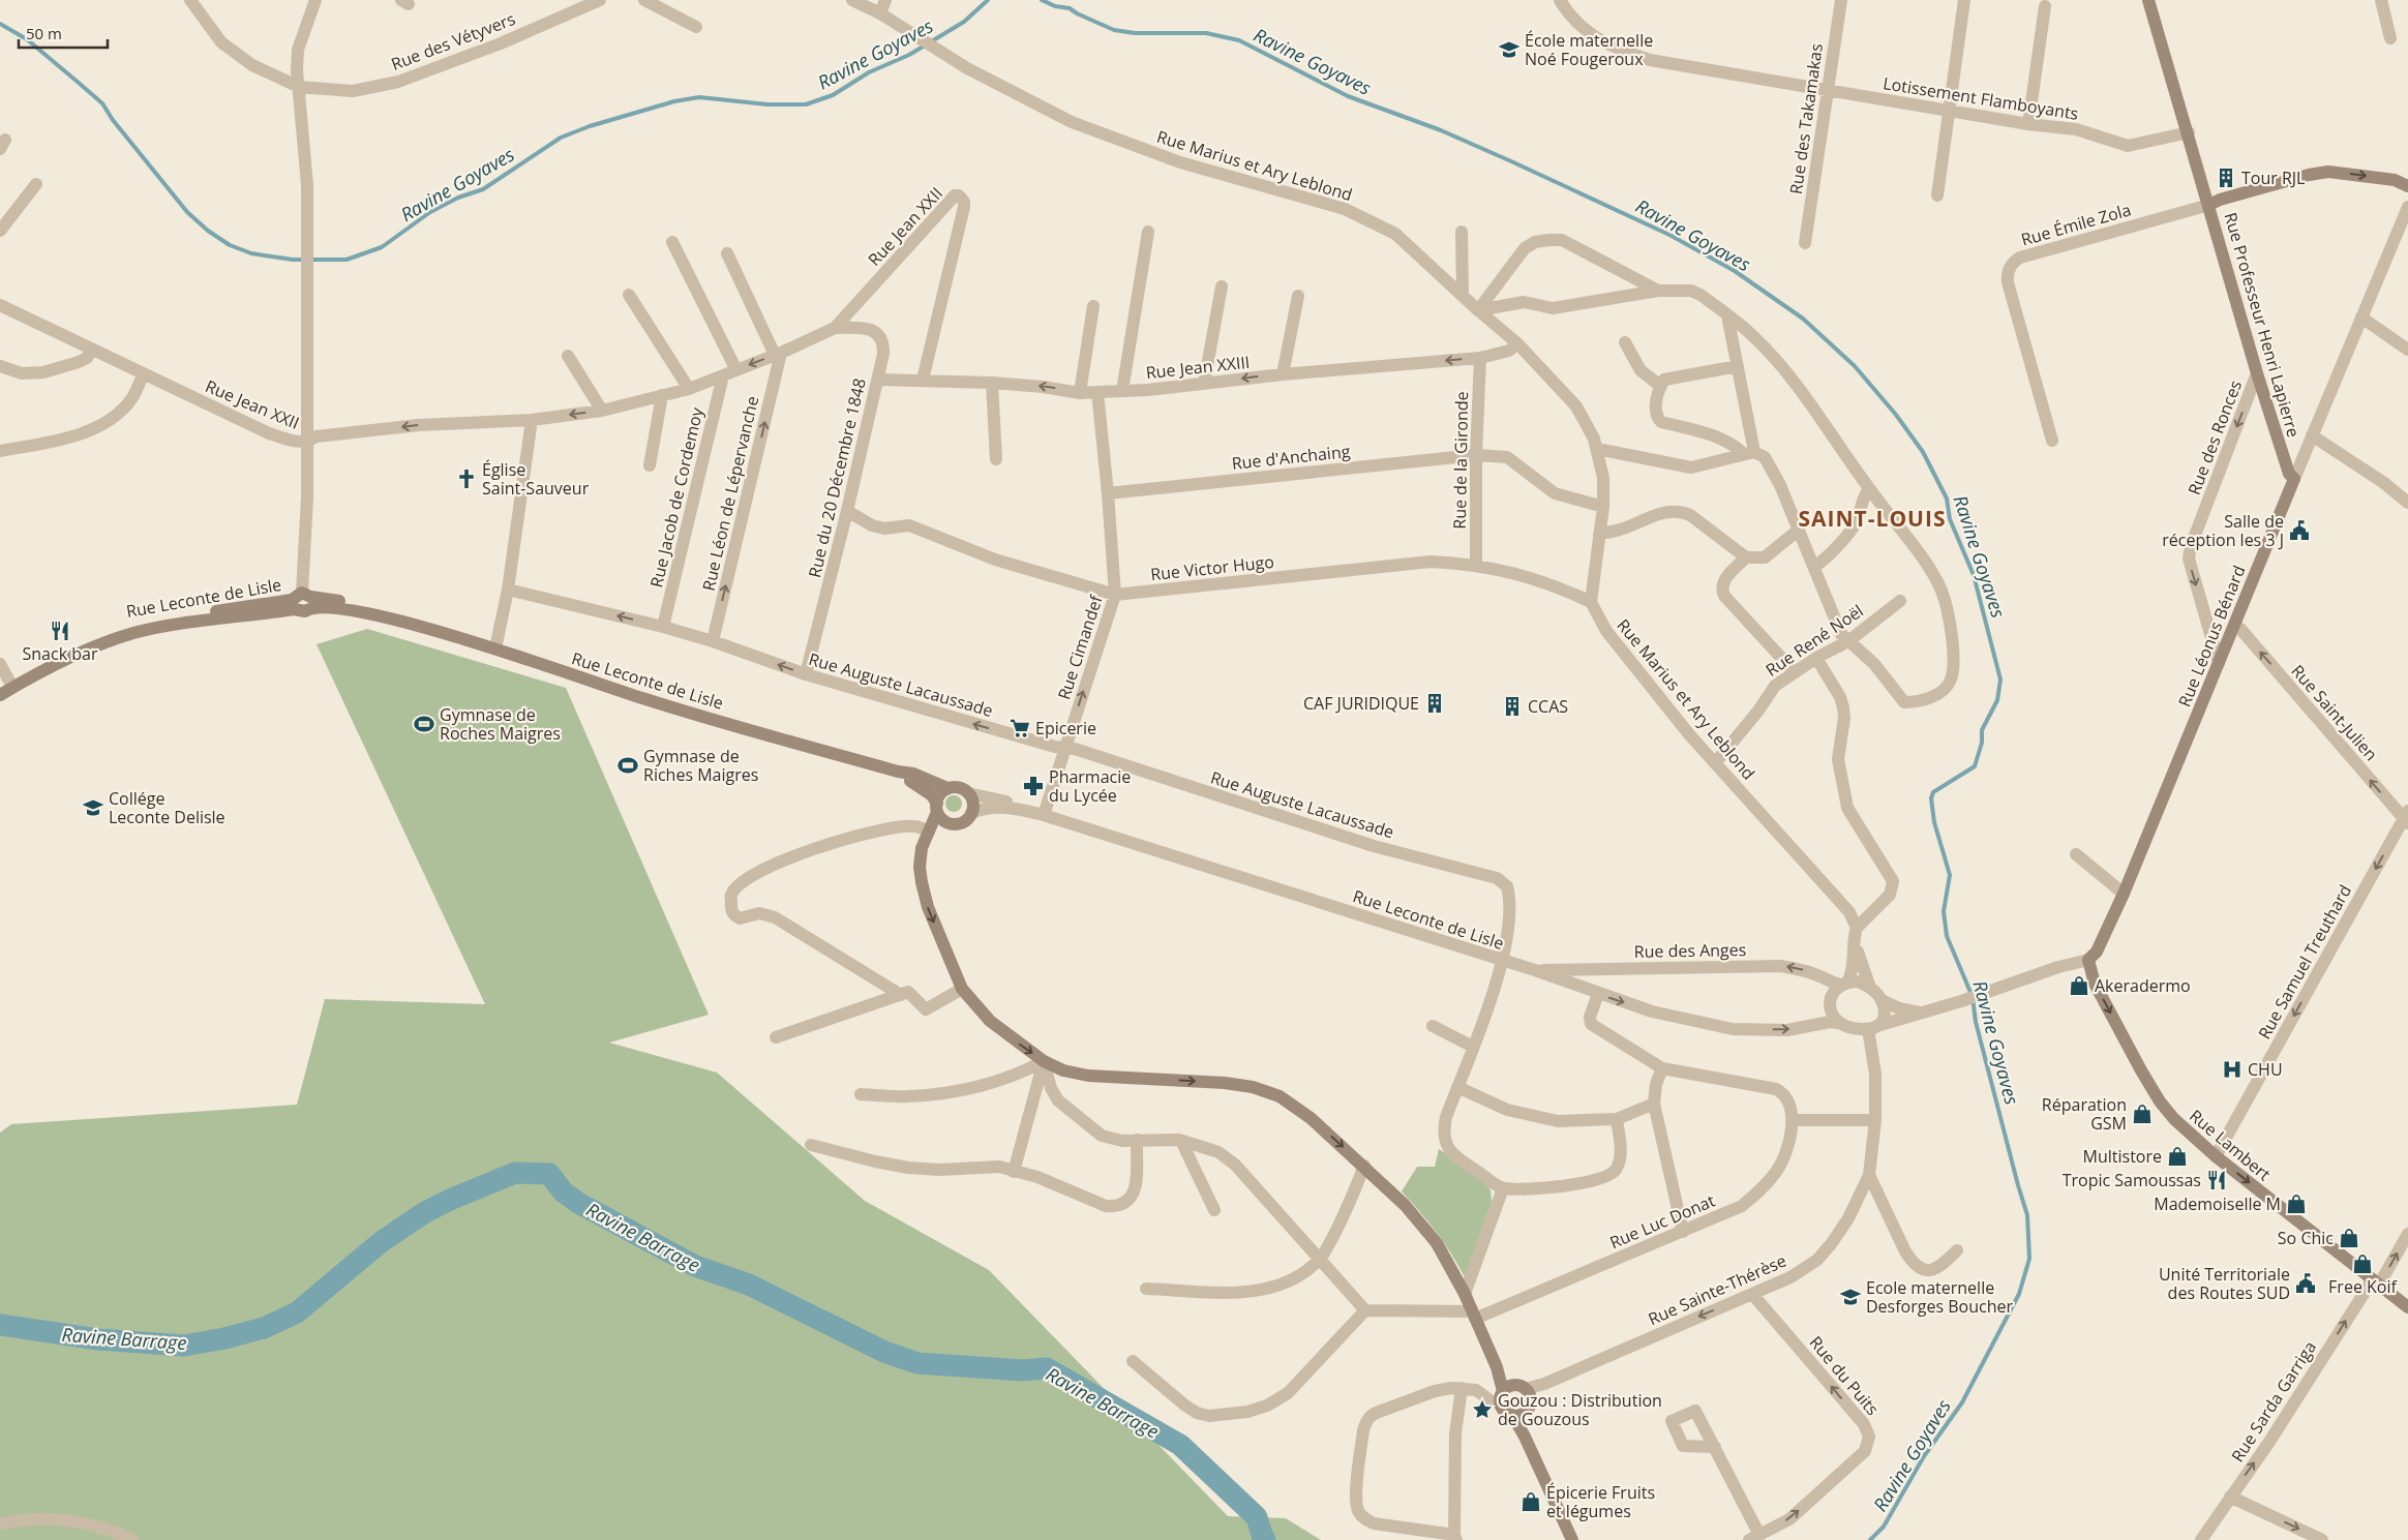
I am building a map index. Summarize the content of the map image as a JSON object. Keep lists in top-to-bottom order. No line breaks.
{"streets":{"main road":["Rue Professeur Henri Lapierre","Rue Leconte de Lisle","Rue Léonus Bénard","Rue Lambert"],"street":["Rue des Vétyvers","Lotissement Flamboyants","Rue des Takamakas","Rue Marius et Ary Leblond","Rue Émile Zola","Rue Jean XXII","Rue Jean XXIII","Rue des Ronces","Rue d'Anchaing","Rue de la Gironde","Rue du 20 Décembre 1848","Rue Léon de Lépervanche","Rue Jacob de Cordemoy","Rue Victor Hugo","Rue René Noël","Rue Cimandef","Rue Auguste Lacaussade","Rue Saint-Julien","Rue des Anges","Rue Samuel Treuthard","Rue Luc Donat","Rue Sainte-Thérèse","Rue du Puits","Rue Sarda Garriga"]},"crossings":[["Lotissement Flamboyants","Rue des Takamakas"],["Lotissement Flamboyants","Rue Professeur Henri Lapierre"],["Rue Marius et Ary Leblond","Rue Jean XXIII"],["Rue Marius et Ary Leblond","Rue d'Anchaing"],["Rue Marius et Ary Leblond","Rue Victor Hugo"],["Rue Marius et Ary Leblond","Rue René Noël"],["Rue Émile Zola","Rue Professeur Henri Lapierre"],["Rue Jean XXII","Rue Jean XXIII"],["Rue Jean XXII","Rue du 20 Décembre 1848"],["Rue Jean XXII","Rue Léon de Lépervanche"],["Rue Jean XXII","Rue Jacob de Cordemoy"],["Rue Professeur Henri Lapierre","Rue des Ronces"],["Rue Professeur Henri Lapierre","Rue Léonus Bénard"],["Rue Jean XXIII","Rue de la Gironde"],["Rue Jean XXIII","Rue du 20 Décembre 1848"],["Rue Jean XXIII","Rue Cimandef"],["Rue des Ronces","Rue Léonus Bénard"],["Rue d'Anchaing","Rue de la Gironde"],["Rue d'Anchaing","Rue Cimandef"],["Rue de la Gironde","Rue Victor Hugo"],["Rue du 20 Décembre 1848","Rue Victor Hugo"],["Rue du 20 Décembre 1848","Rue Auguste Lacaussade"],["Rue Léon de Lépervanche","Rue Auguste Lacaussade"],["Rue Jacob de Cordemoy","Rue Auguste Lacaussade"],["Rue Victor Hugo","Rue Cimandef"],["Rue Leconte de Lisle","Rue Cimandef"],["Rue Leconte de Lisle","Rue Auguste Lacaussade"],["Rue Leconte de Lisle","Rue des Anges"],["Rue Leconte de Lisle","Rue Sainte-Thérèse"],["Rue Léonus Bénard","Rue Saint-Julien"],["Rue Léonus Bénard","Rue Lambert"],["Rue Cimandef","Rue Auguste Lacaussade"],["Rue Saint-Julien","Rue Samuel Treuthard"],["Rue des Anges","Rue Sainte-Thérèse"],["Rue Samuel Treuthard","Rue Lambert"],["Rue Lambert","Rue Sarda Garriga"],["Rue Sainte-Thérèse","Rue du Puits"]],"one_way":["Rue Jean XXIII","Rue des Ronces","Rue Léon de Lépervanche","Rue Cimandef","Rue Auguste Lacaussade","Rue Saint-Julien","Rue des Anges","Rue Samuel Treuthard","Rue Lambert","Rue Sainte-Thérèse","Rue Sarda Garriga"],"districts":["SAINT-LOUIS"],"water":["Ravine Goyaves","Ravine Barrage"],"places":{"school or university":["École maternelle Noé Fougeroux","Collége Leconte Delisle","Ecole maternelle Desforges Boucher"],"building":["Tour RJL","CAF JURIDIQUE","CCAS"],"church":["Église Saint-Sauveur"],"public building":["Salle de réception les 3 J","Unité Territoriale des Routes SUD"],"restaurant":["Snack bar","Tropic Samoussas"],"sports":["Gymnase de Roches Maigres","Gymnase de Riches Maigres"],"supermarket":["Epicerie"],"pharmacy":["Pharmacie du Lycée"],"shop":["Akeradermo","Réparation GSM","Multistore","Mademoiselle M","So Chic","Free Koif","Épicerie Fruits et légumes"],"hospital":["CHU"],"place":["Gouzou : Distribution de Gouzous"]},"scale_bar":"50 m"}
